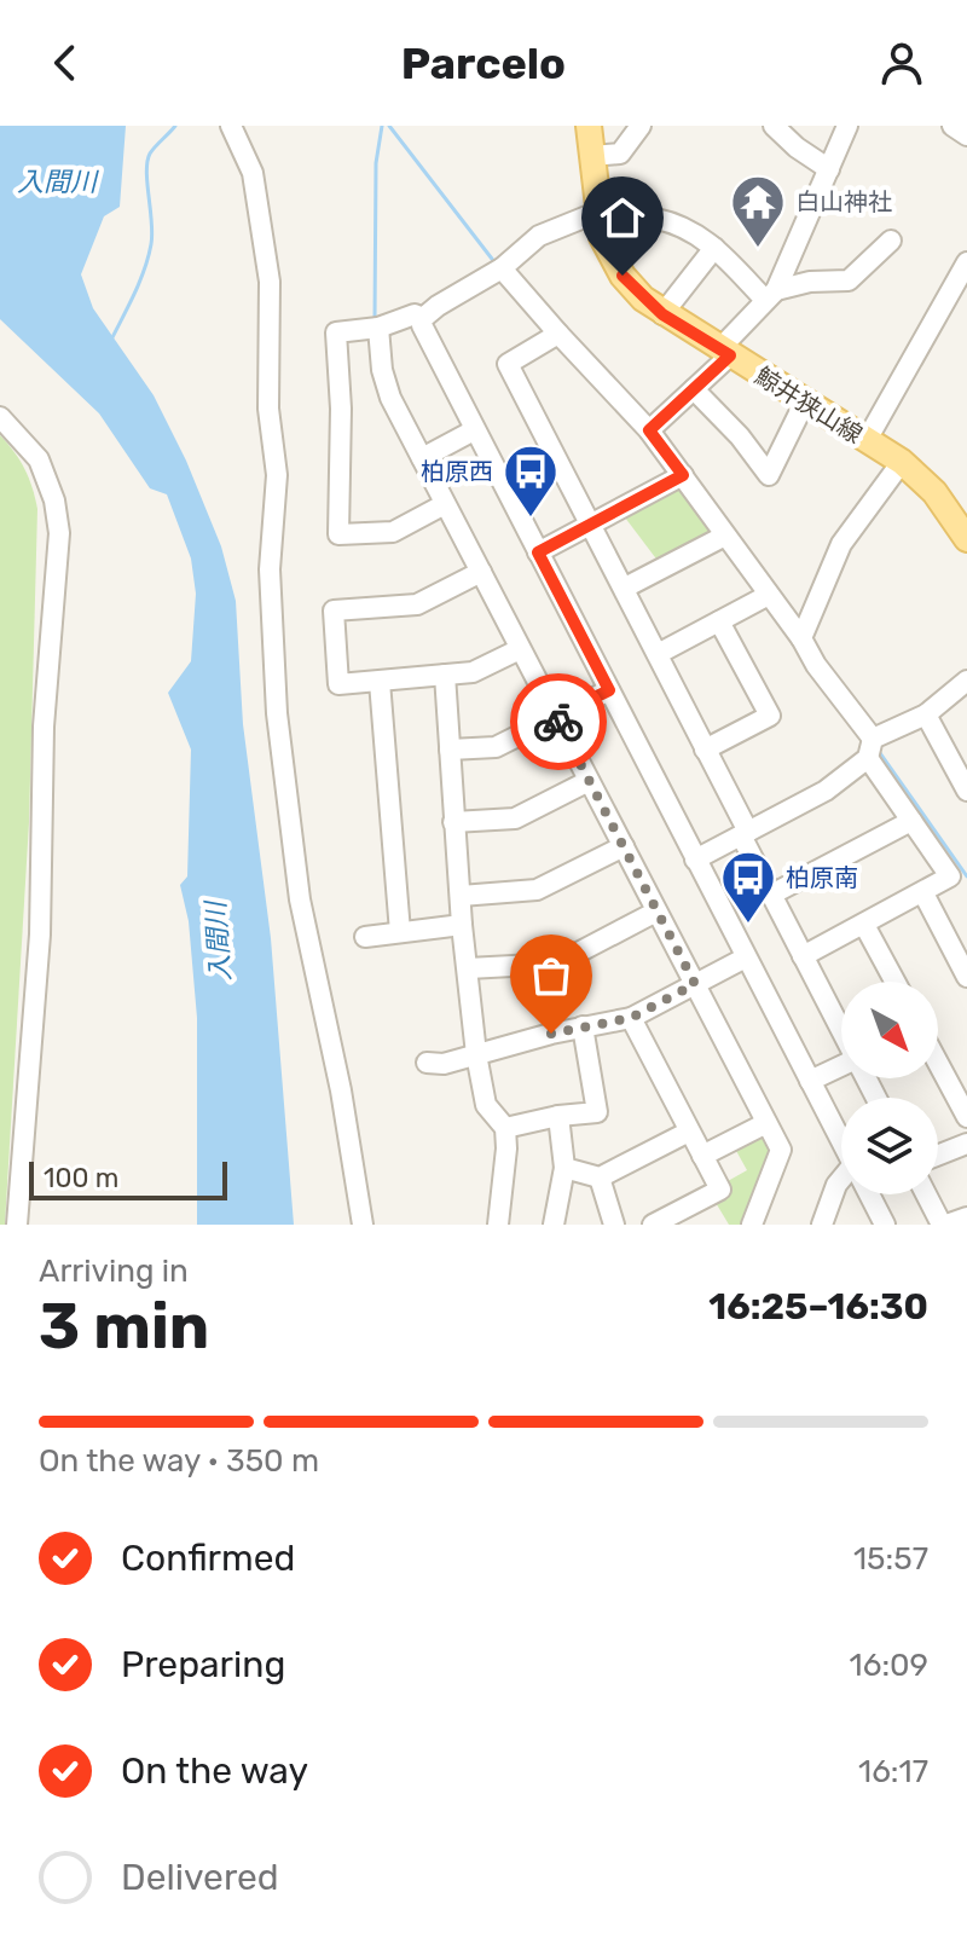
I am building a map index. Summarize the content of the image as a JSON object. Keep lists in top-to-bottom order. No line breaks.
{"streets":{"main road":["鯨井狭山線"]},"water":["入間川"],"places":{"temple":["白山神社"],"bus stop":["柏原西","柏原南"]},"scale_bar":"100 m","north":"bottom right","page":{"header":"Parcelo","scale":"100 m","heading":["3 min","Arriving in","16:25–16:30"],"bar":"On the way · 350 m","list":[["Confirmed","15:57"],["Preparing","16:09"],["On the way","16:17"],"Delivered"]}}
